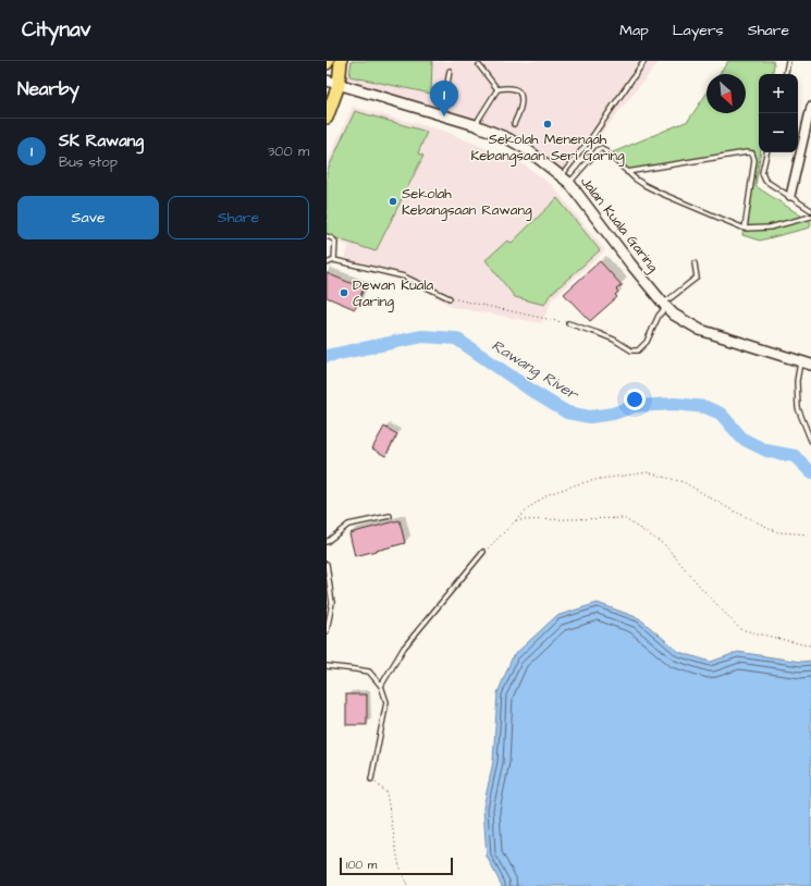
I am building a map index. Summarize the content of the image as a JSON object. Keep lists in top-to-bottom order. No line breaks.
{"streets":{"street":["Jalan Kuala Garing"]},"water":["Rawang River"],"places":["Sekolah Menengah Kebangsaan Seri Garing","Sekolah Kebangsaan Rawang","Dewan Kuala Garing"],"scale_bar":"100 m","north":"bottom right","page":{"header":"Citynav","nav":["Map","Layers","Share"],"heading":"Nearby","map_buttons":["+","−"],"pins":"1","list":[{"mark":"1","name":"SK Rawang","note":"Bus stop","value":"300 m"}],"buttons":["Save","Share"],"scale":"100 m"}}
